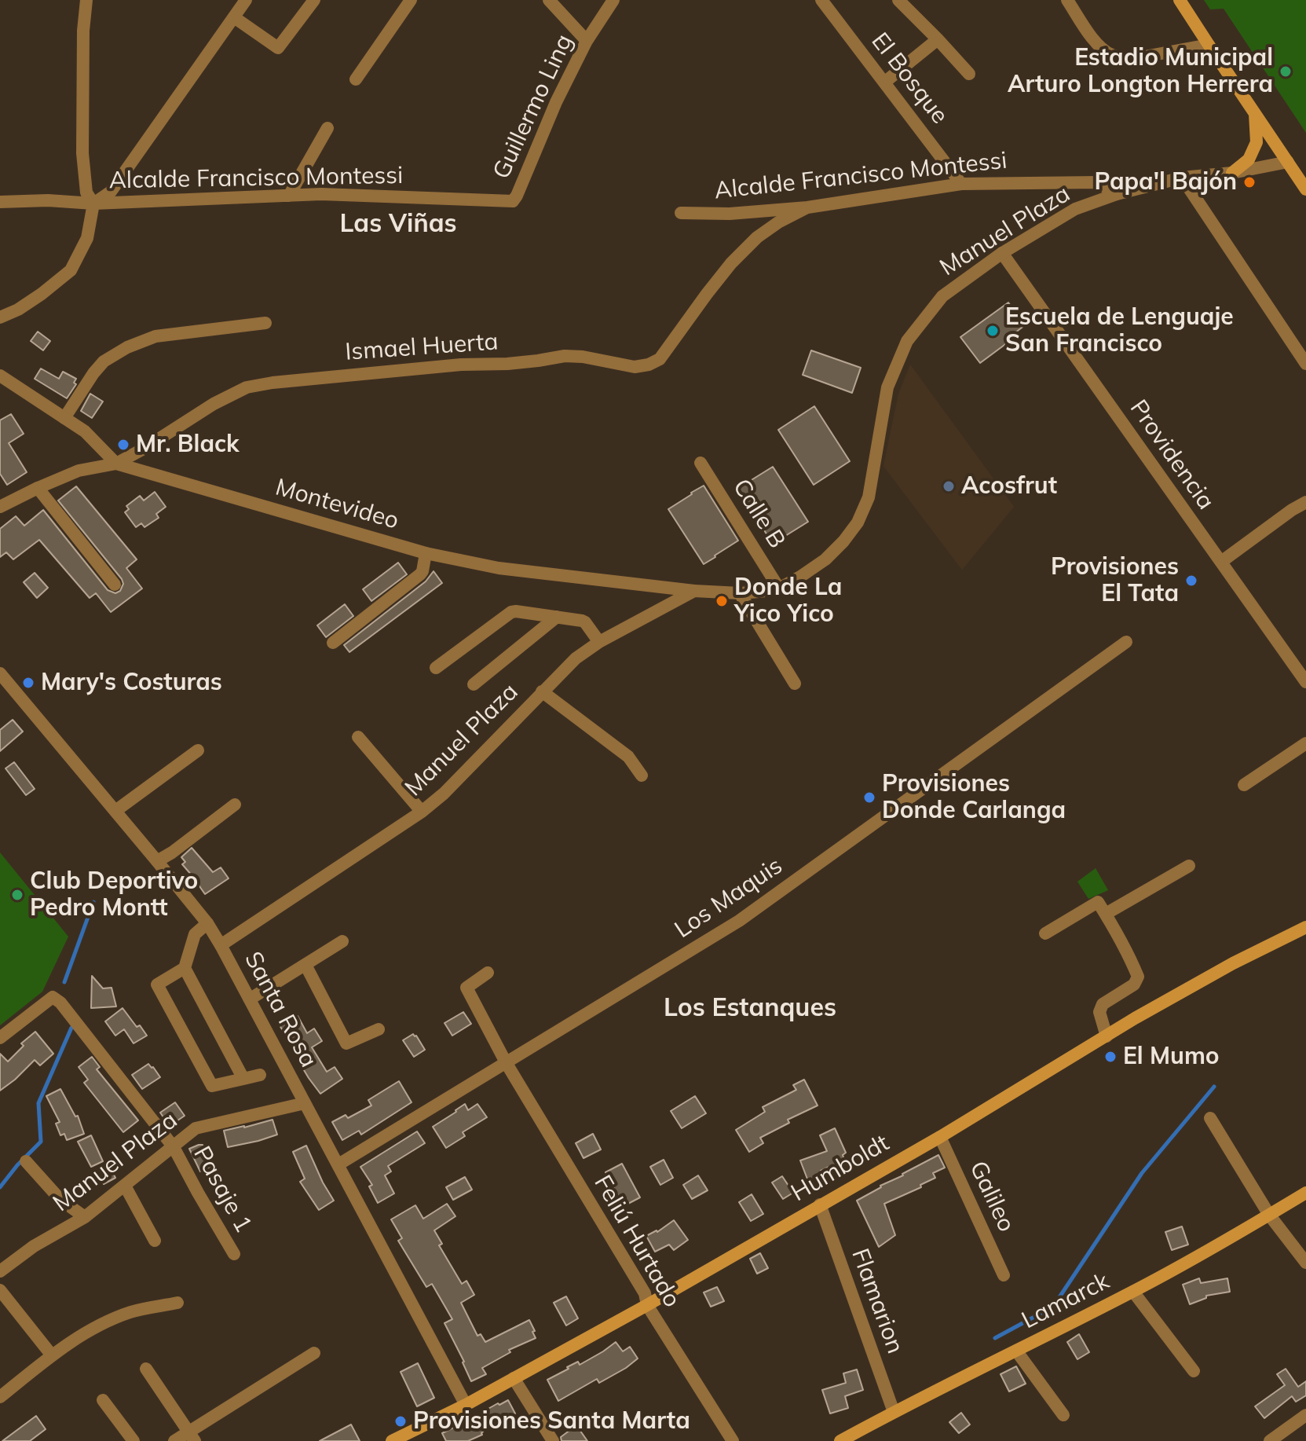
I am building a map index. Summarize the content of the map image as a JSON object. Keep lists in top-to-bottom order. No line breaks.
{"streets":{"main road":["Humboldt","Lamarck"],"street":["El Bosque","Guillermo Ling","Alcalde Francisco Montessi","Manuel Plaza","Ismael Huerta","Providencia","Montevideo","Calle B","Los Maquis","Santa Rosa","Pasaje 1","Galileo","Feliú Hurtado","Flamarion"]},"crossings":[["El Bosque","Alcalde Francisco Montessi"],["Guillermo Ling","Alcalde Francisco Montessi"],["Alcalde Francisco Montessi","Manuel Plaza"],["Alcalde Francisco Montessi","Ismael Huerta"],["Manuel Plaza","Providencia"],["Manuel Plaza","Montevideo"],["Manuel Plaza","Calle B"],["Manuel Plaza","Santa Rosa"],["Manuel Plaza","Pasaje 1"],["Ismael Huerta","Montevideo"],["Los Maquis","Santa Rosa"],["Los Maquis","Feliú Hurtado"],["Santa Rosa","Humboldt"],["Humboldt","Galileo"],["Humboldt","Feliú Hurtado"],["Humboldt","Flamarion"],["Flamarion","Lamarck"]],"districts":["Las Viñas","Los Estanques"],"places":["Estadio Municipal Arturo Longton Herrera","Papa'l Bajón","Escuela de Lenguaje San Francisco","Mr. Black","Acosfrut","Provisiones El Tata","Donde La Yico Yico","Mary's Costuras","Provisiones Donde Carlanga","Club Deportivo Pedro Montt","El Mumo","Provisiones Santa Marta"]}
